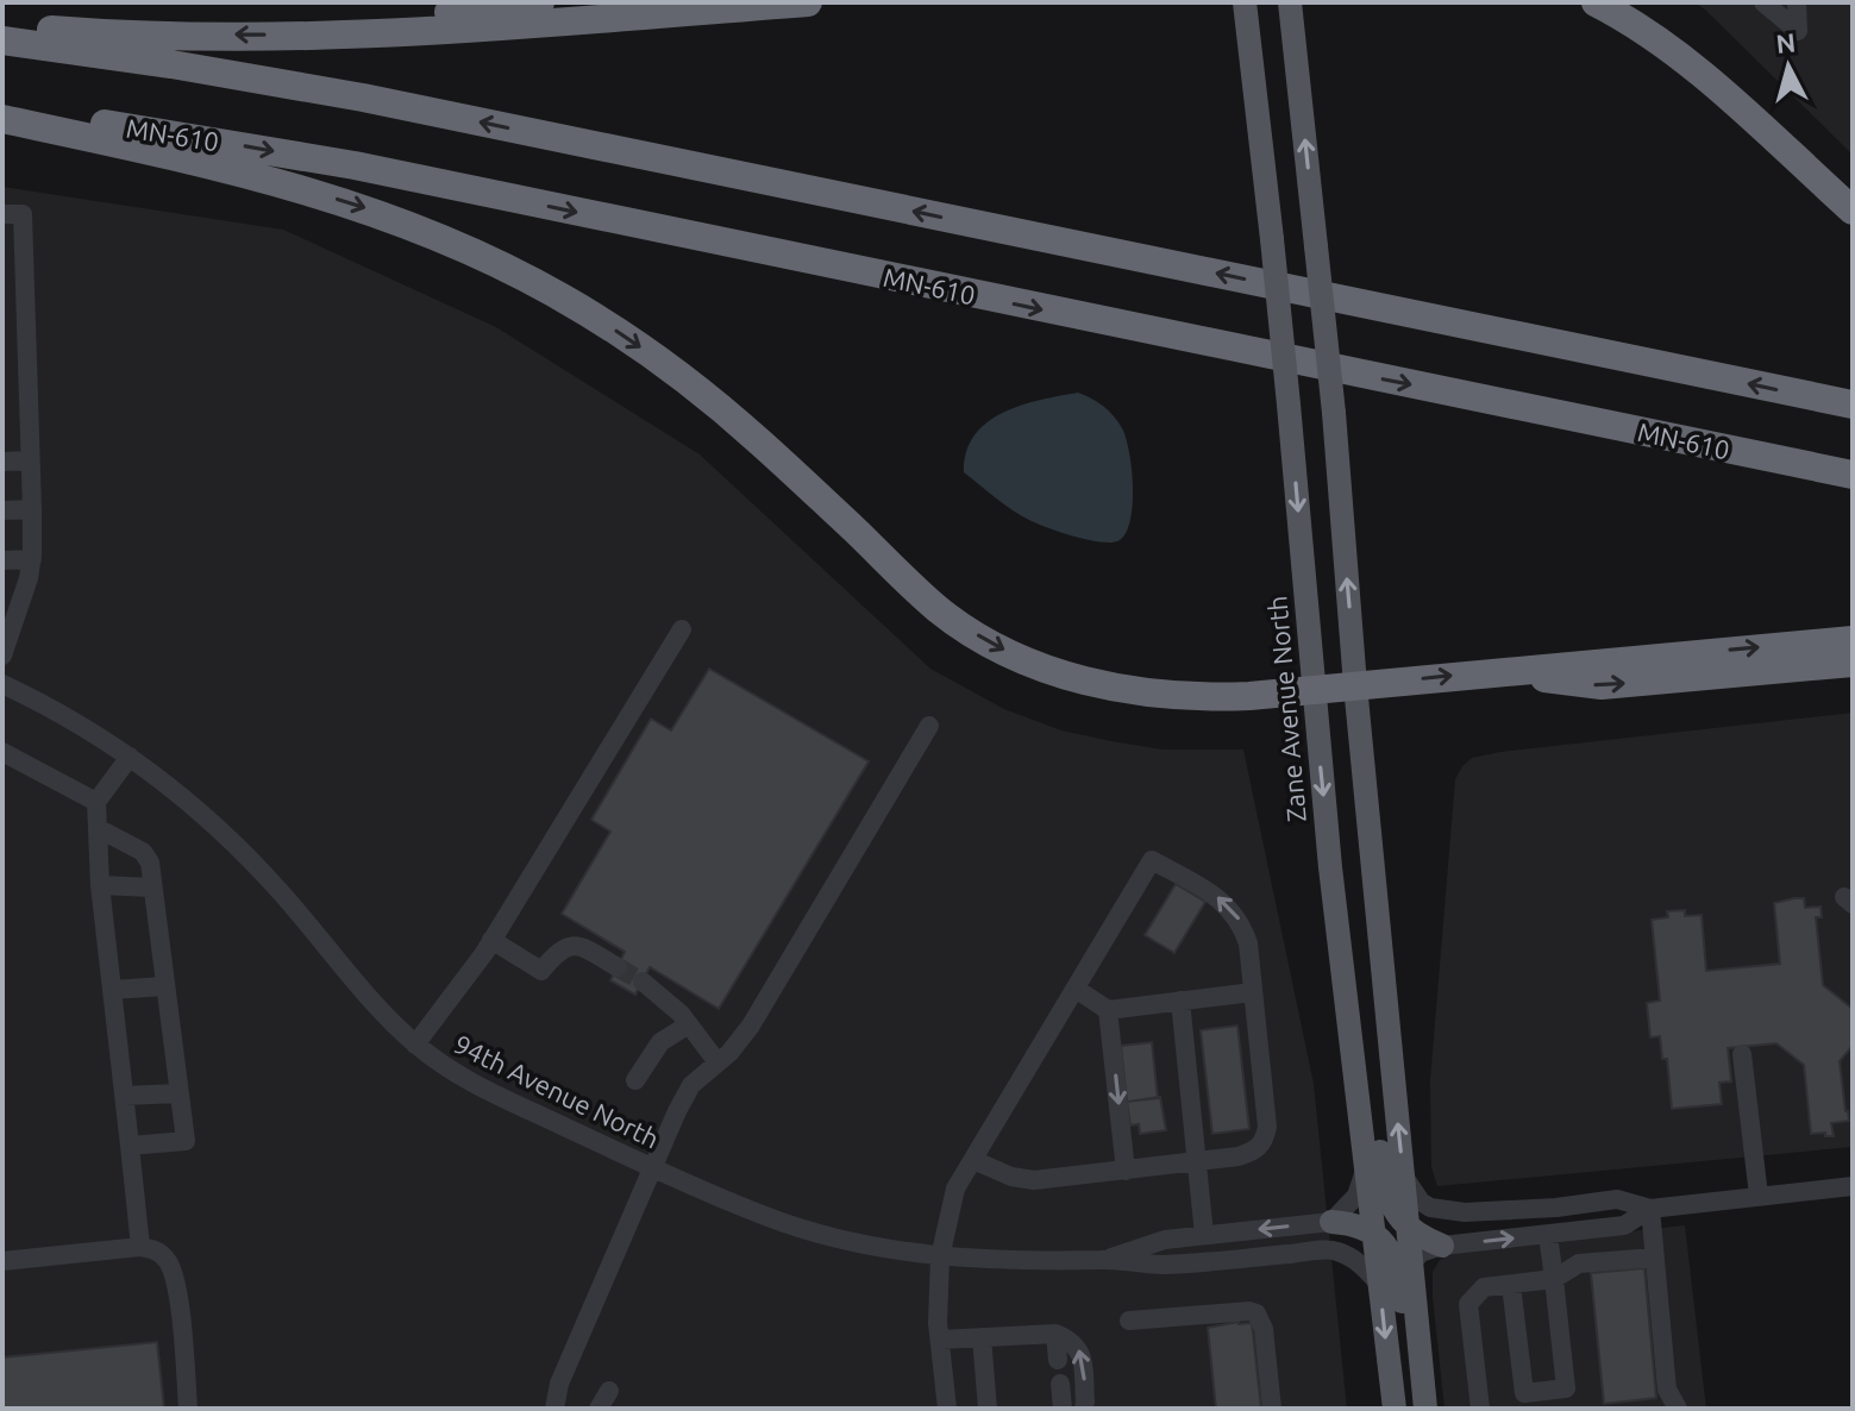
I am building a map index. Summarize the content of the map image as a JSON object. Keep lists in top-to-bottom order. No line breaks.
{"streets":{"highway":["MN-610"],"main road":["Zane Avenue North"],"street":["94th Avenue North"]},"crossings":[["Zane Avenue North","94th Avenue North"]],"north":"top"}
